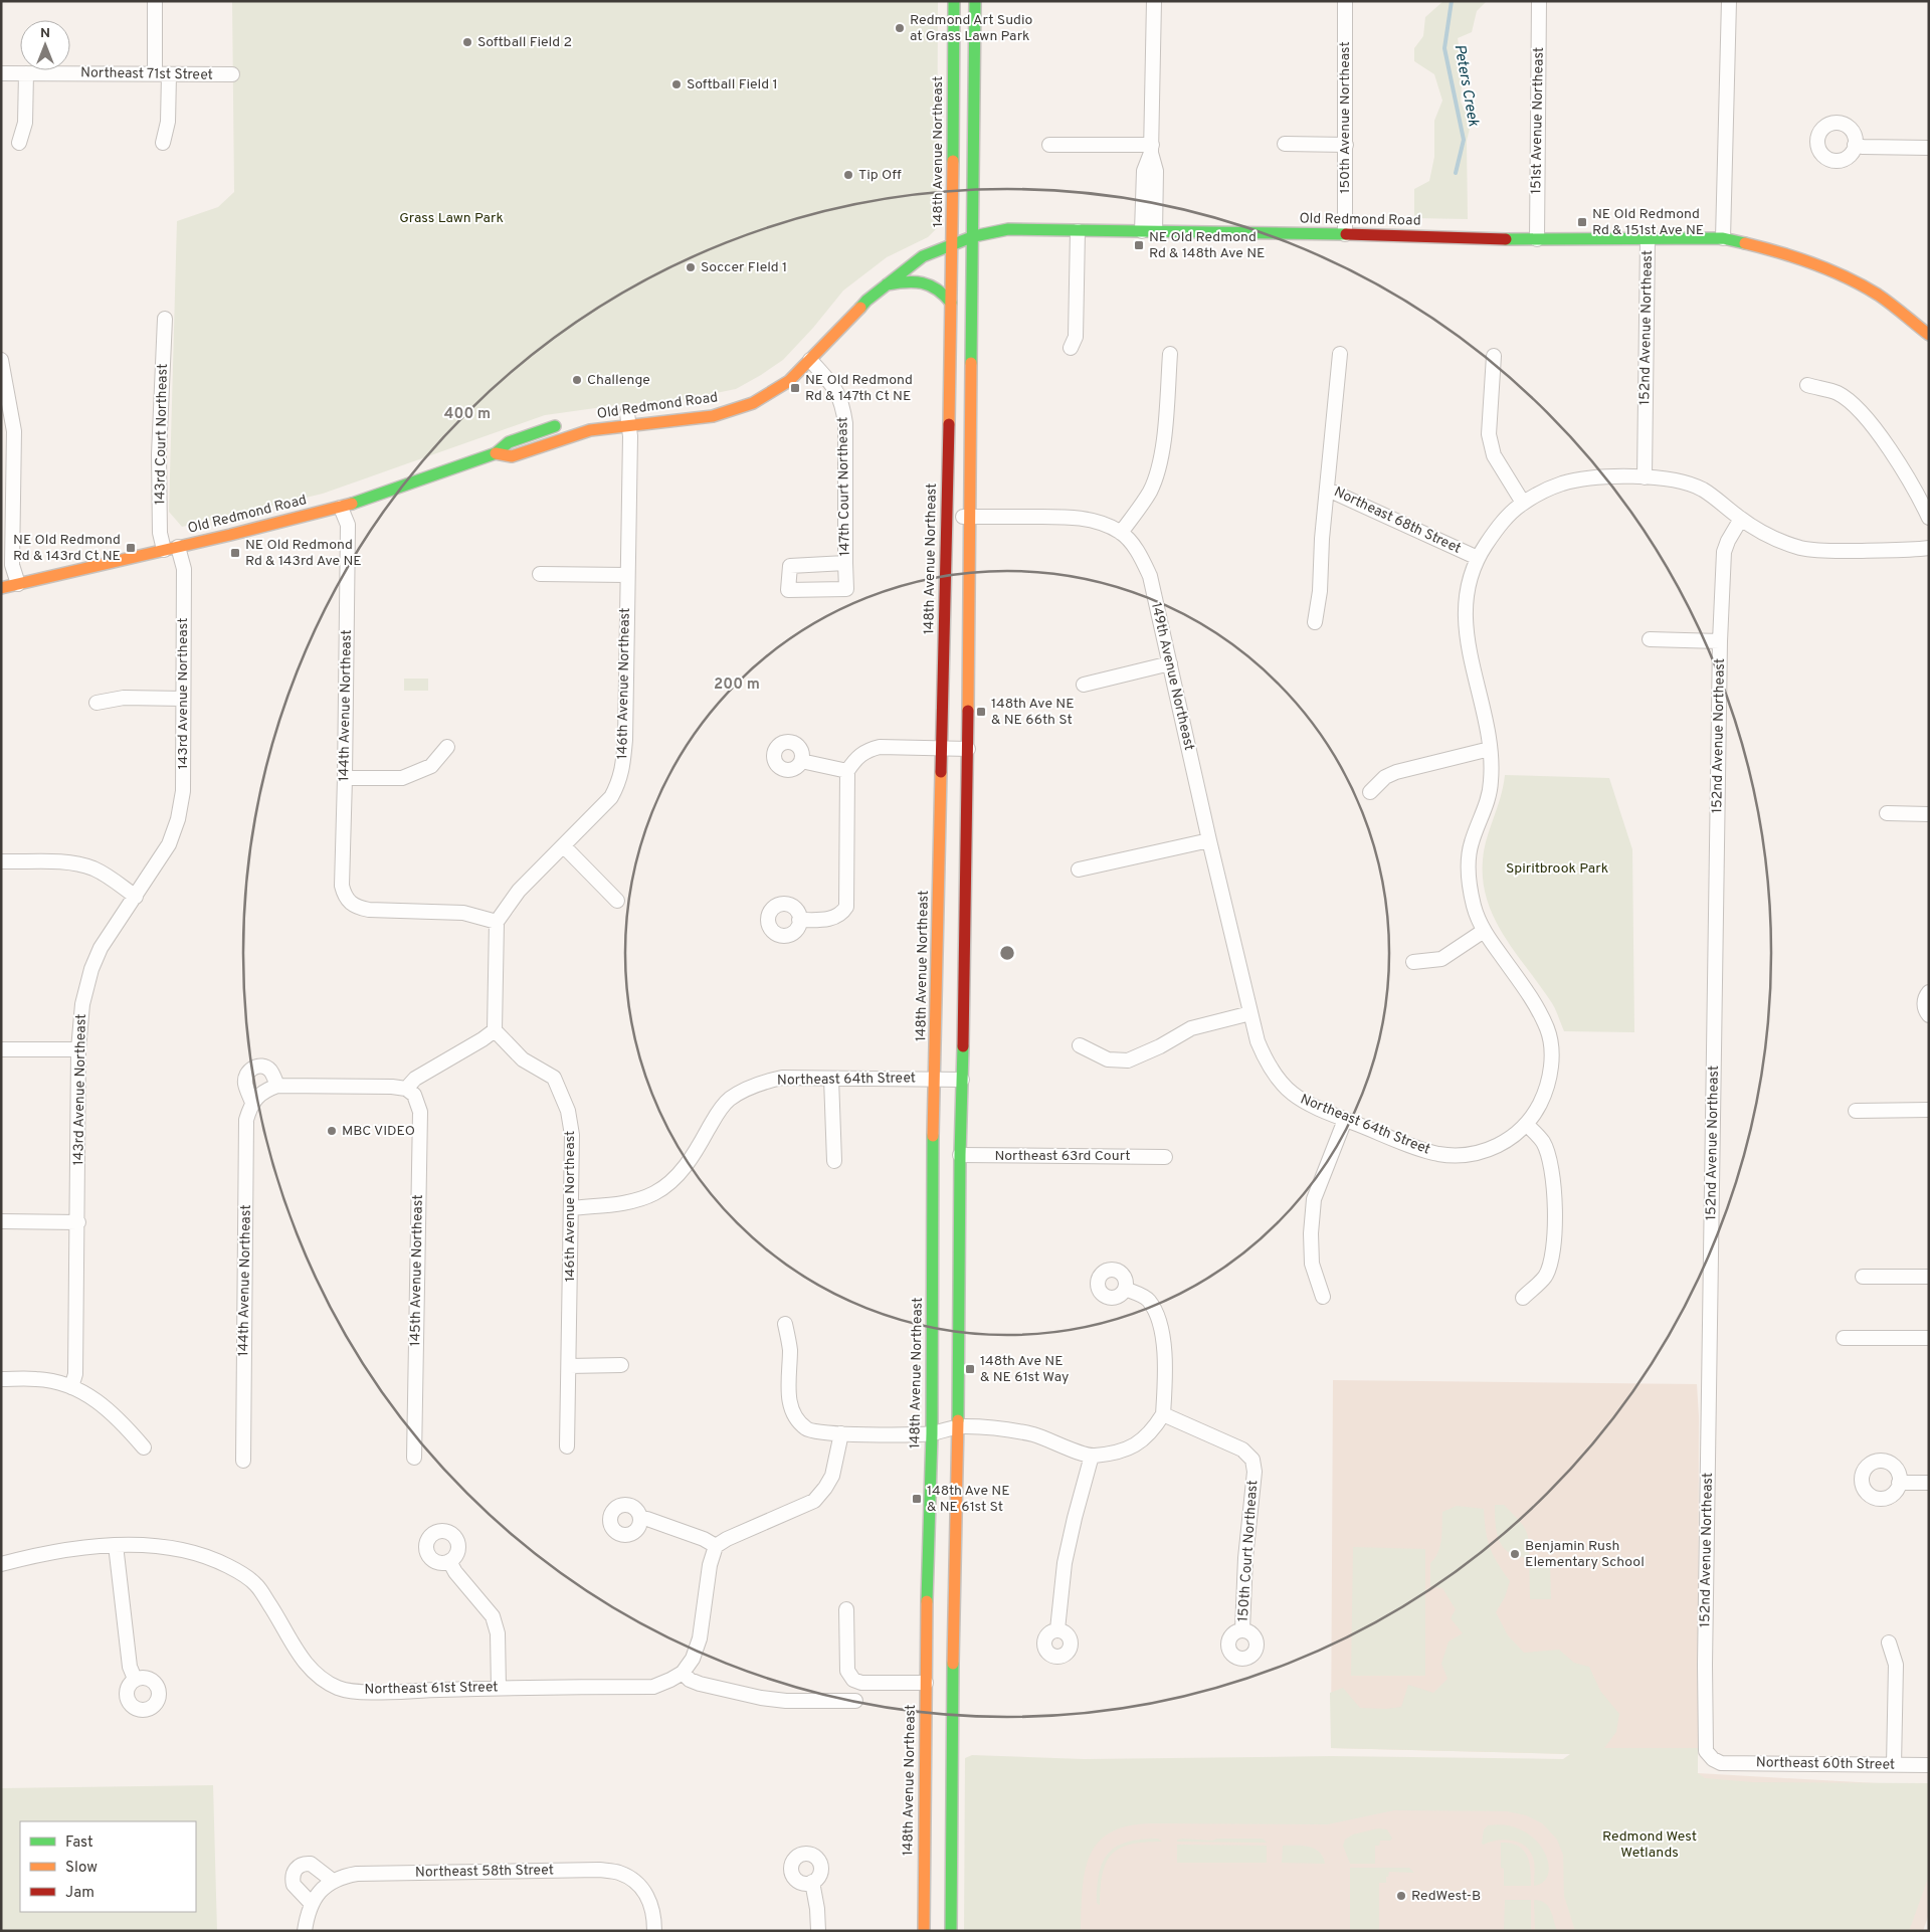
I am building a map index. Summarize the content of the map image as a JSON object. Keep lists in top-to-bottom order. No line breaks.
{"streets":{"main road":["148th Avenue Northeast","Old Redmond Road"],"street":["Northeast 71st Street","150th Avenue Northeast","151st Avenue Northeast","152nd Avenue Northeast","143rd Court Northeast","147th Court Northeast","Northeast 68th Street","149th Avenue Northeast","146th Avenue Northeast","143rd Avenue Northeast","144th Avenue Northeast","Northeast 64th Street","Northeast 63rd Court","145th Avenue Northeast","150th Court Northeast","Northeast 61st Street","Northeast 60th Street","Northeast 58th Street"]},"crossings":[["150th Avenue Northeast","Old Redmond Road"],["151st Avenue Northeast","Old Redmond Road"],["148th Avenue Northeast","Old Redmond Road"],["148th Avenue Northeast","Northeast 64th Street"],["Old Redmond Road","152nd Avenue Northeast"],["Old Redmond Road","143rd Court Northeast"],["Old Redmond Road","147th Court Northeast"],["Old Redmond Road","146th Avenue Northeast"],["Old Redmond Road","143rd Avenue Northeast"],["Old Redmond Road","144th Avenue Northeast"],["152nd Avenue Northeast","Northeast 68th Street"],["152nd Avenue Northeast","Northeast 60th Street"],["149th Avenue Northeast","Northeast 64th Street"],["146th Avenue Northeast","144th Avenue Northeast"],["146th Avenue Northeast","Northeast 64th Street"]],"water":["Peters Creek"],"parks":["Grass Lawn Park","Spiritbrook Park","Redmond West Wetlands"],"places":{"other":["Redmond Art Sudio at Grass Lawn Park","Softball Field 2","Softball Field 1","Tip Off","Soccer FIeld 1","Challenge","MBC VIDEO","Benjamin Rush Elementary School","RedWest-B"],"transit":["NE Old Redmond Rd & 151st Ave NE","NE Old Redmond Rd & 148th Ave NE","NE Old Redmond Rd & 147th Ct NE","NE Old Redmond Rd & 143rd Ct NE","NE Old Redmond Rd & 143rd Ave NE","148th Ave NE & NE 66th St","148th Ave NE & NE 61st Way","148th Ave NE & NE 61st St"]},"legend":["Fast","Slow","Jam"],"north":"top","rings":["400 m","200 m"]}
